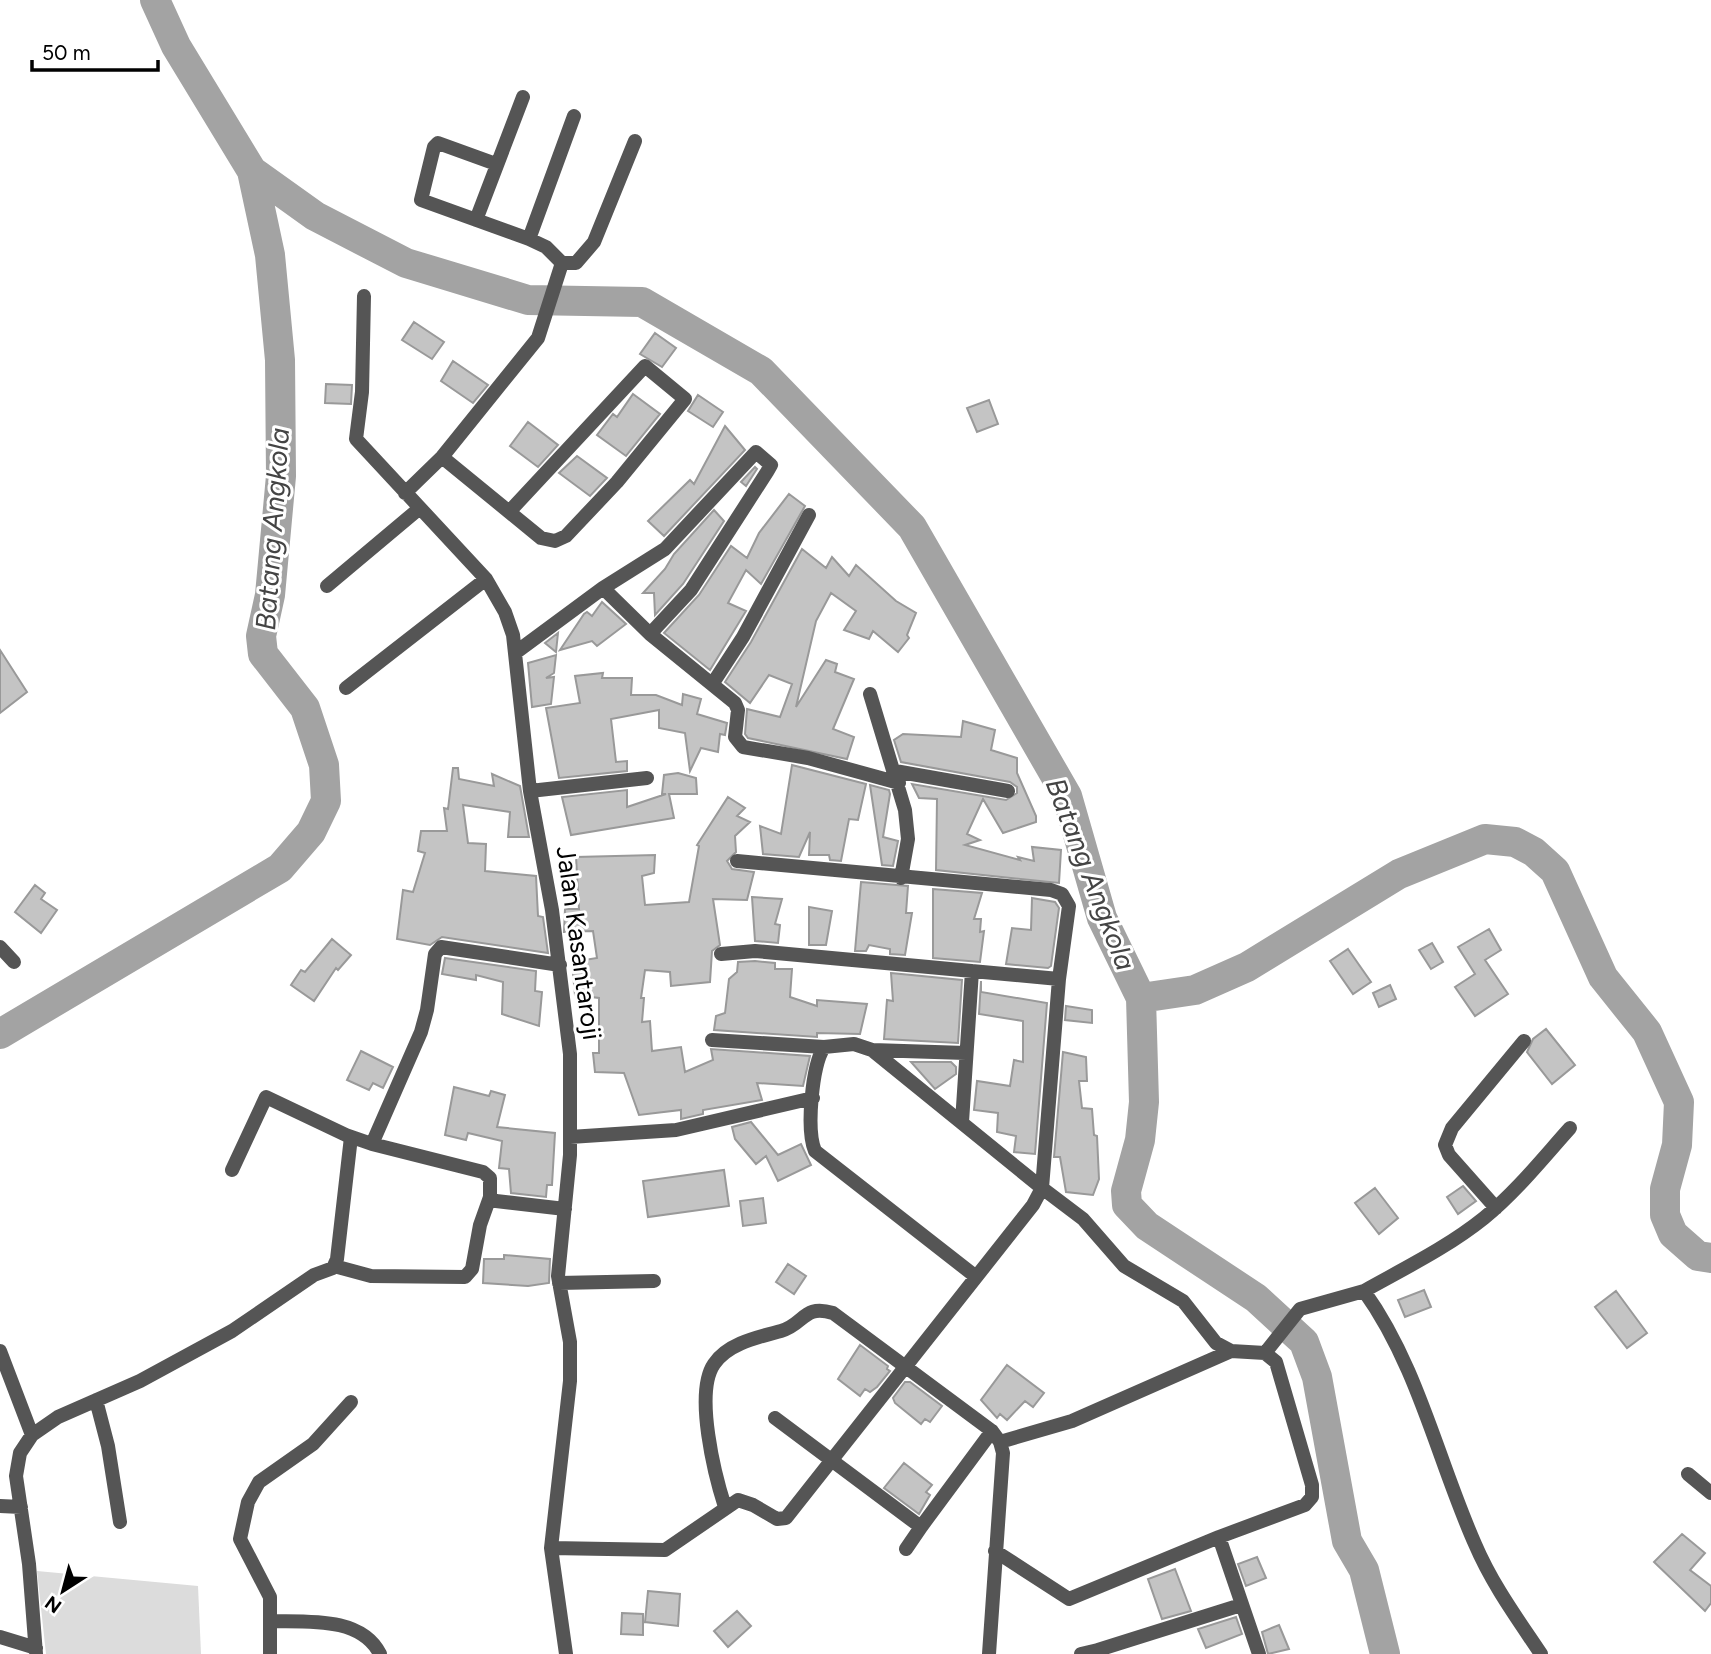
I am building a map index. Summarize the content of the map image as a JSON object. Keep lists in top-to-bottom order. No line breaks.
{"streets":{"street":["Jalan Kasantaroji"]},"water":["Batang Angkola"],"scale_bar":"50 m","north":"bottom left"}
